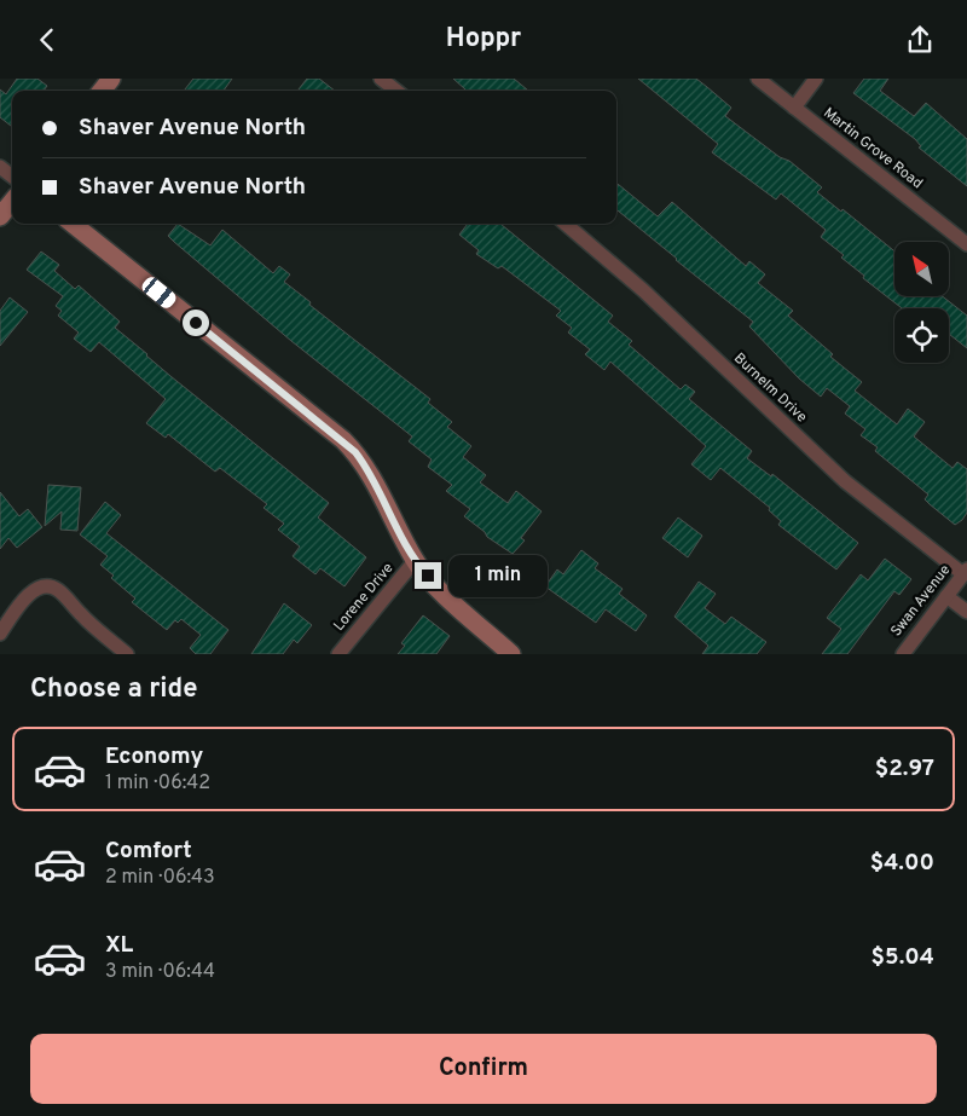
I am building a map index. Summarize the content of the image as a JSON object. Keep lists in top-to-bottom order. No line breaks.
{"streets":{"street":["Martin Grove Road","Burnelm Drive","Lorene Drive","Swan Avenue"]},"crossings":[["Burnelm Drive","Swan Avenue"]],"north":"top left","page":{"header":"Hoppr","banner":["Shaver Avenue North","Shaver Avenue North"],"bubble":"1 min","heading":"Choose a ride","list":[{"name":"Economy","note":"1 min · 06:42","value":"$2.97"},{"name":"Comfort","note":"2 min · 06:43","value":"$4.00"},{"name":"XL","note":"3 min · 06:44","value":"$5.04"}],"buttons":"Confirm"}}
